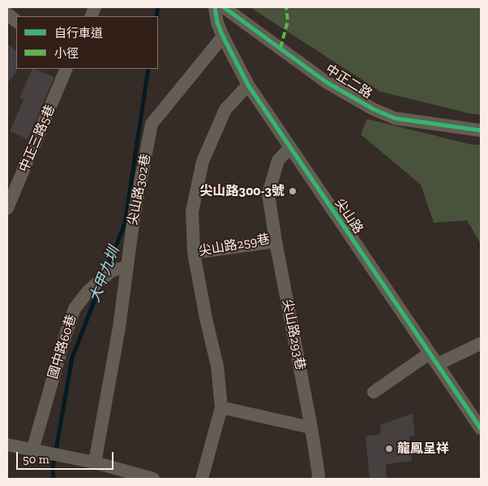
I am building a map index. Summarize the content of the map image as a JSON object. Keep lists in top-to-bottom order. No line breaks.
{"streets":{"street":["中正二路","中正三路5巷","尖山路302巷","尖山路","尖山路259巷","尖山路293巷","國中路60巷"]},"crossings":[["尖山路302巷","尖山路"],["尖山路302巷","國中路60巷"],["尖山路","尖山路259巷"],["尖山路259巷","尖山路293巷"]],"water":["大甲九圳"],"places":["尖山路300-3號","龍鳳呈祥"],"legend":["自行車道","小徑"],"scale_bar":"50 m"}
